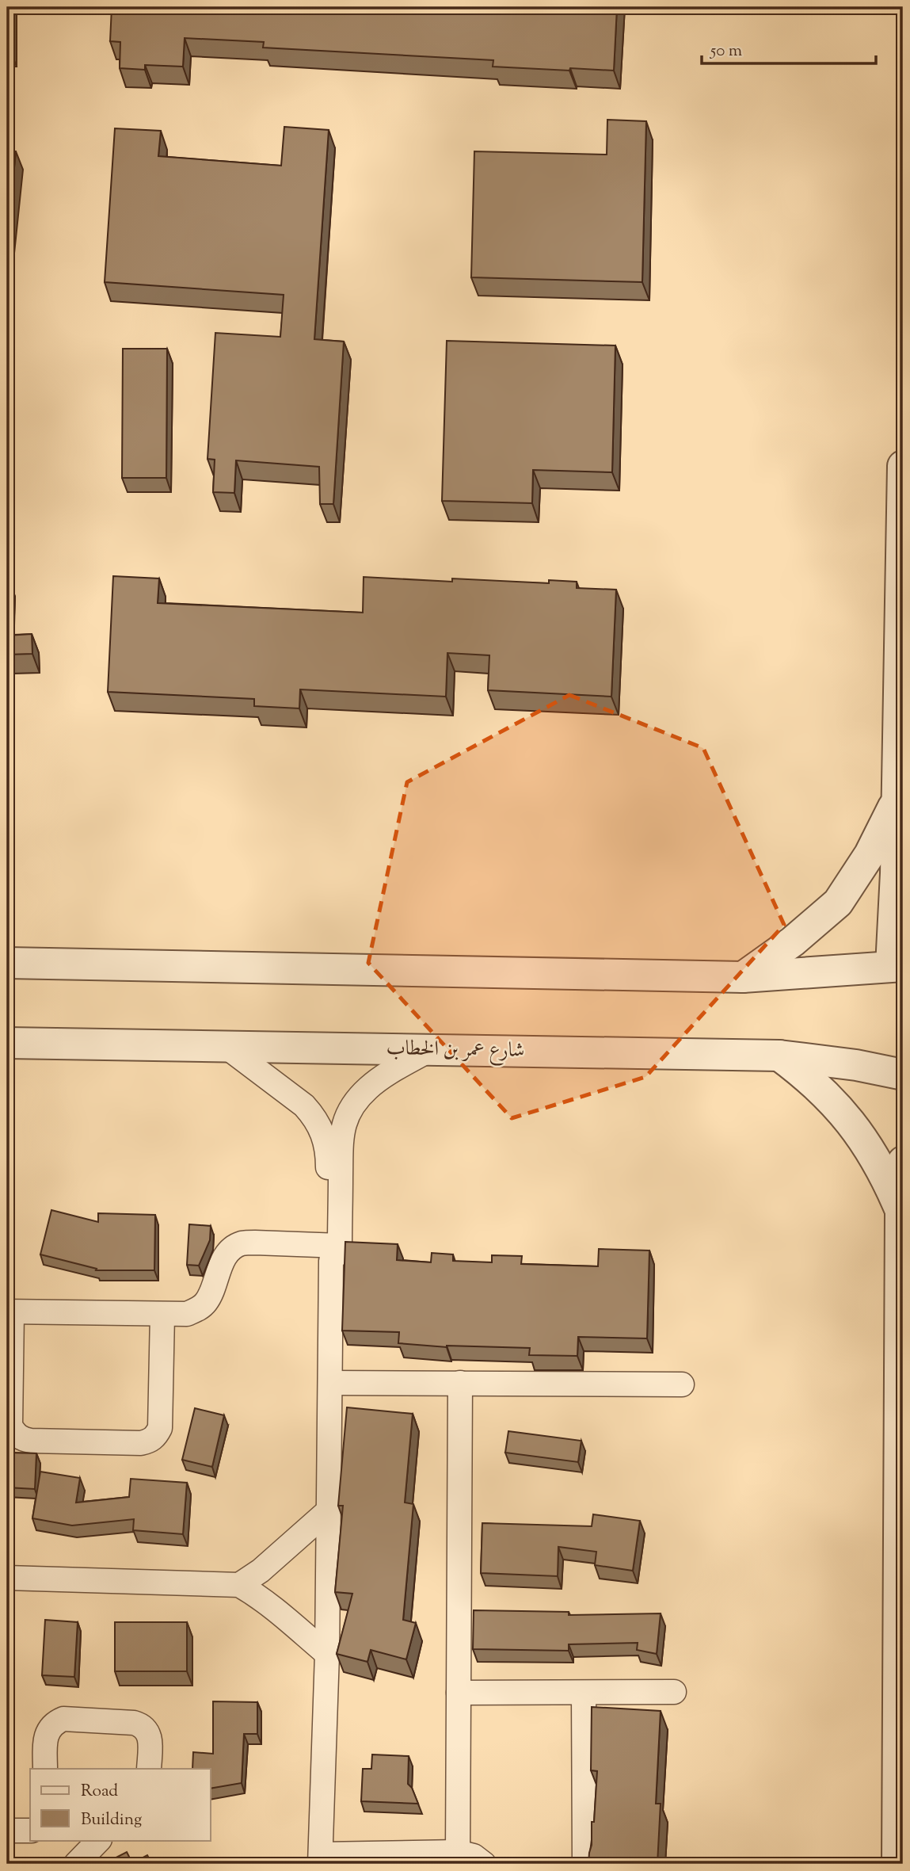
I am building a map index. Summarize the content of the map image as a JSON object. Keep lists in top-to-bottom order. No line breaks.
{"streets":{"street":["شارع عمر بن الخطاب"]},"legend":["Road","Building"],"scale_bar":"50 m"}
